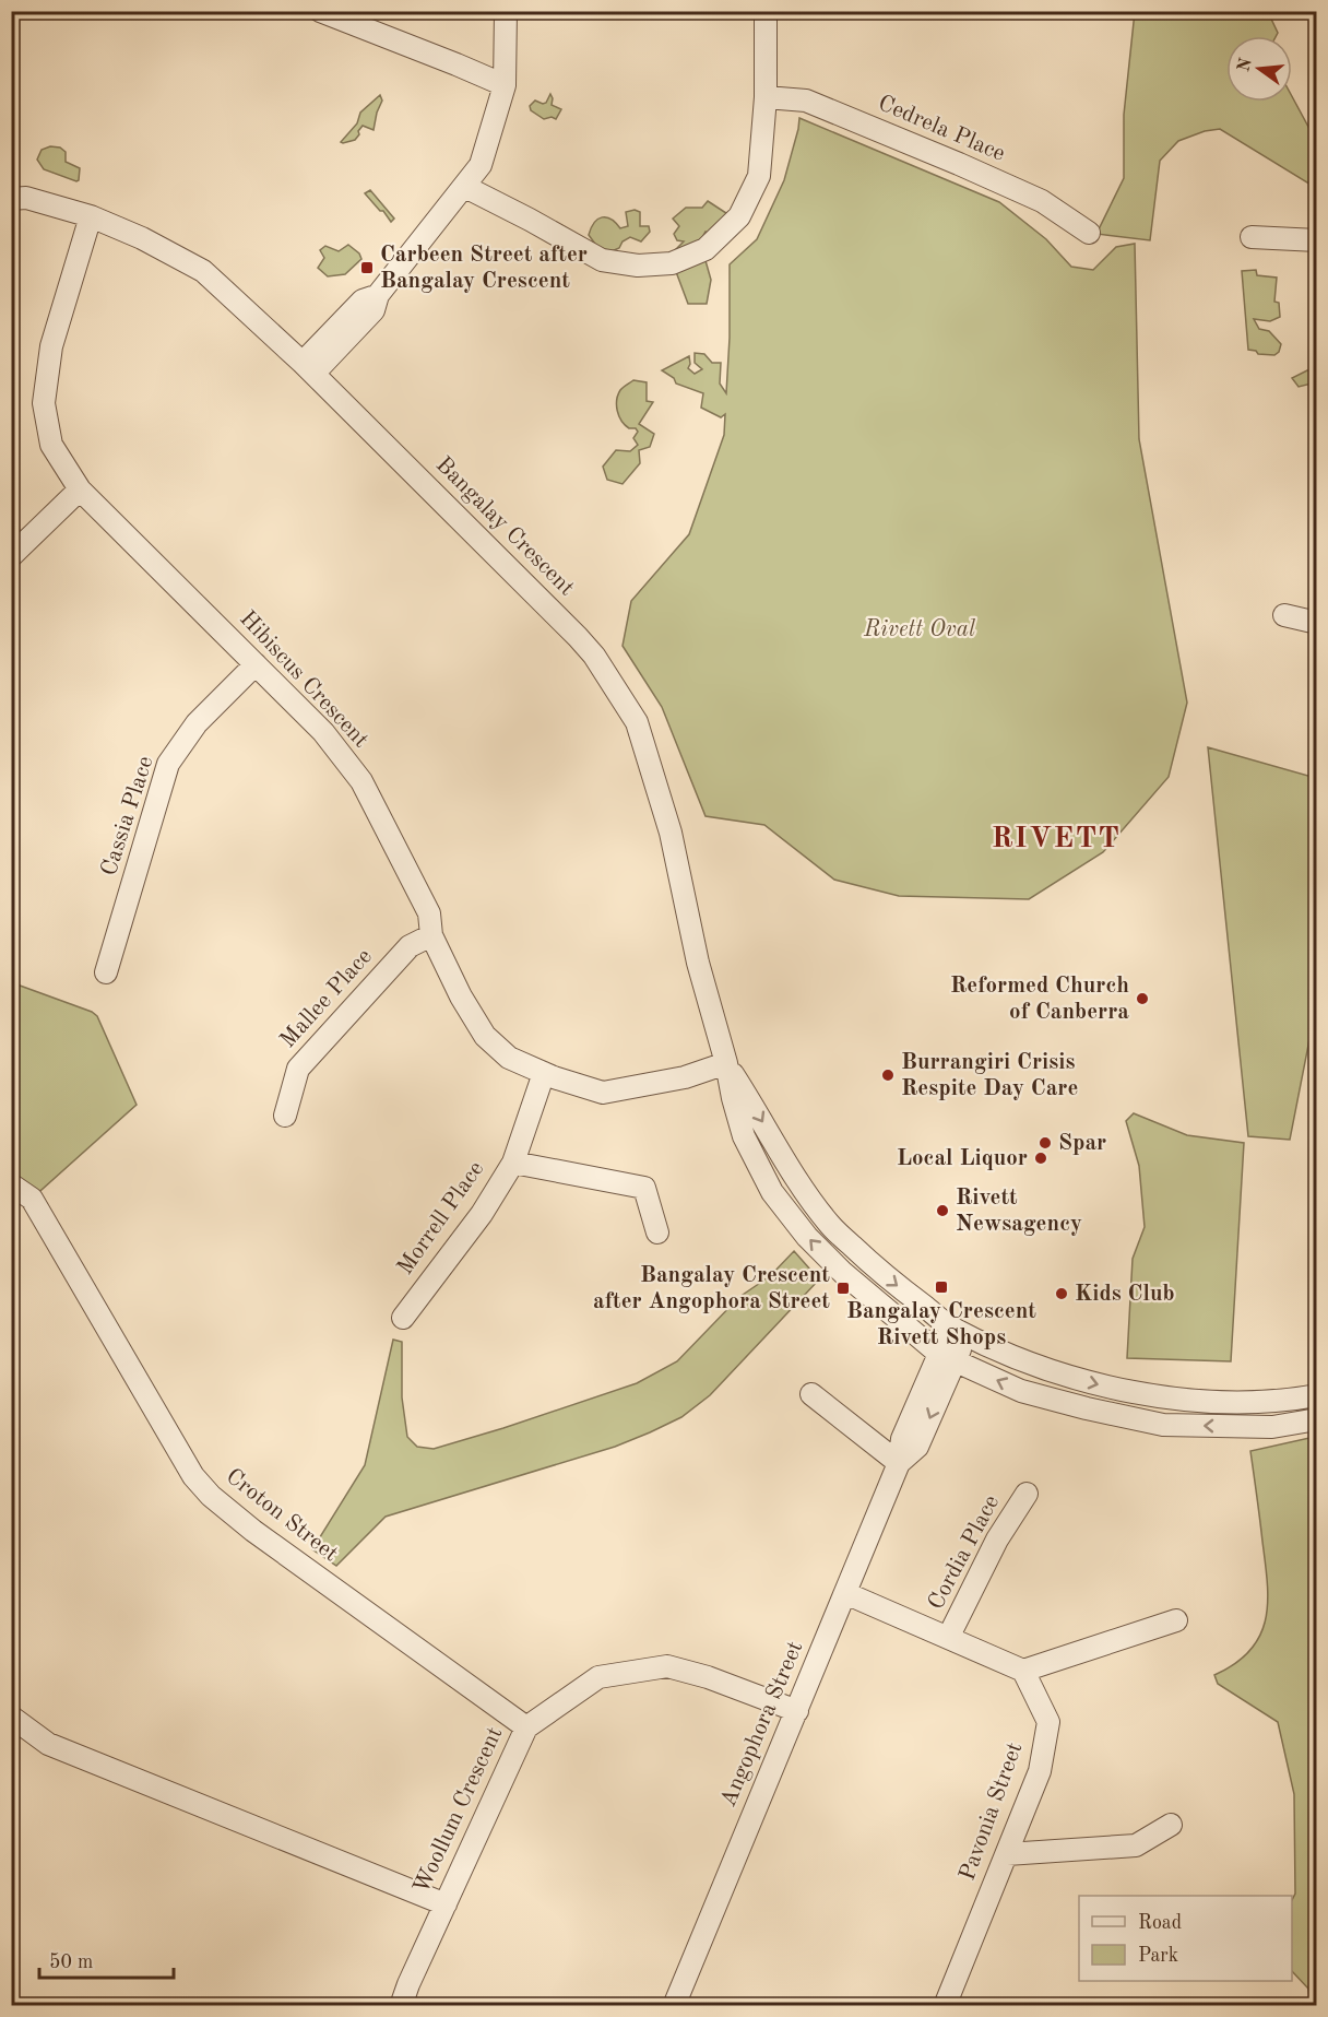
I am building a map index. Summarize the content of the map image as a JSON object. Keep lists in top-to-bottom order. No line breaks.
{"streets":{"street":["Cedrela Place","Bangalay Crescent","Hibiscus Crescent","Cassia Place","Mallee Place","Morrell Place","Croton Street","Cordia Place","Angophora Street","Woollum Crescent","Pavonia Street"]},"crossings":[["Bangalay Crescent","Hibiscus Crescent"],["Bangalay Crescent","Angophora Street"],["Hibiscus Crescent","Cassia Place"],["Hibiscus Crescent","Mallee Place"],["Hibiscus Crescent","Morrell Place"],["Croton Street","Woollum Crescent"],["Angophora Street","Woollum Crescent"]],"districts":["RIVETT"],"parks":["Rivett Oval"],"places":{"transit":["Carbeen Street after Bangalay Crescent","Bangalay Crescent Rivett Shops","Bangalay Crescent after Angophora Street"],"other":["Reformed Church of Canberra","Burrangiri Crisis Respite Day Care","Spar","Local Liquor","Rivett Newsagency","Kids Club"]},"legend":["Road","Park"],"scale_bar":"50 m","north":"left"}
